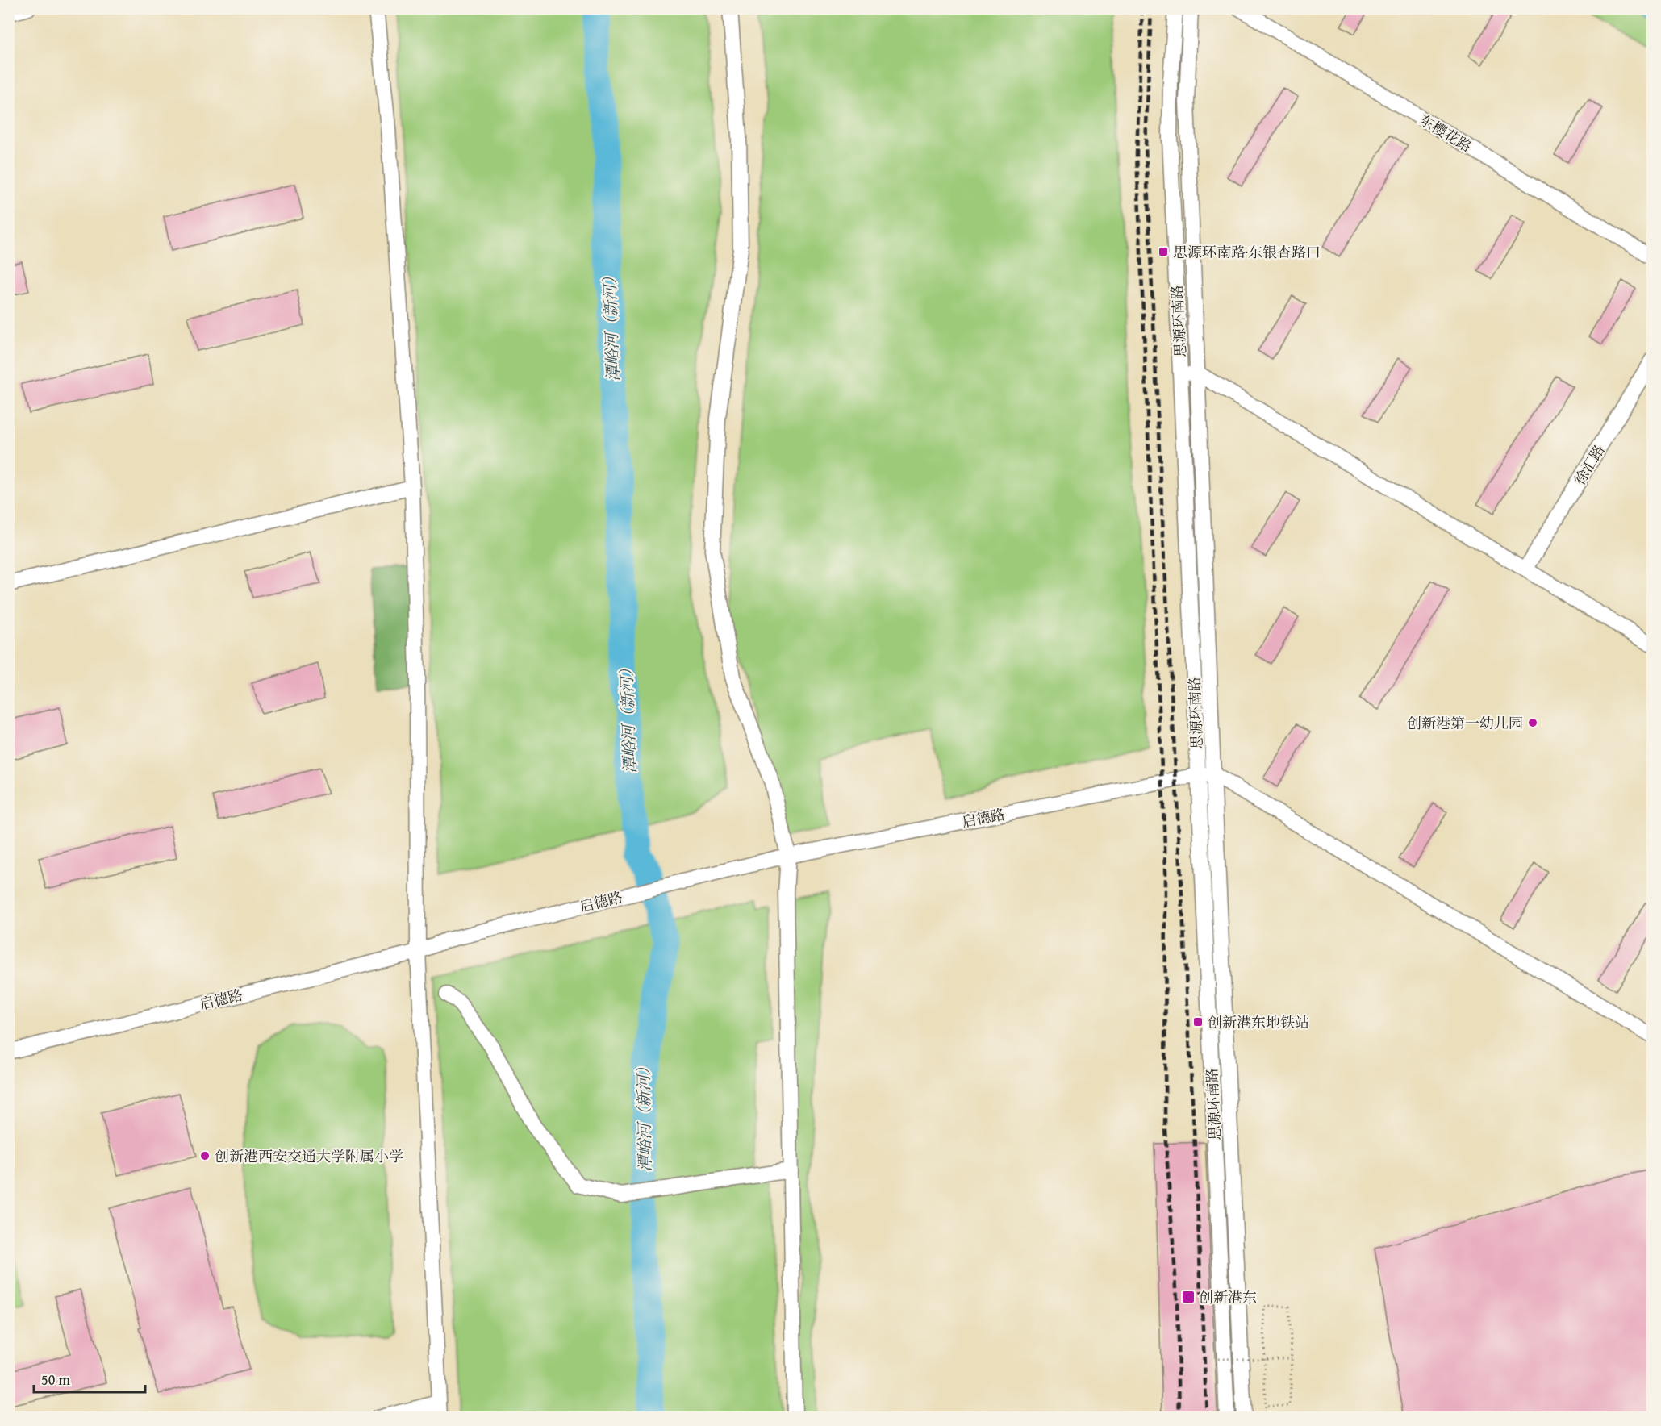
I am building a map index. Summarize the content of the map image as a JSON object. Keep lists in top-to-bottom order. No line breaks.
{"streets":{"street":["东樱花路","思源环南路","徐汇路","启德路"]},"crossings":[["思源环南路","启德路"]],"water":["潭峪河（新河）"],"places":{"transit":["思源环南路·东银杏路口","创新港东地铁站","创新港东"],"other":["创新港第一幼儿园","创新港西安交通大学附属小学"]},"scale_bar":"50 m"}
